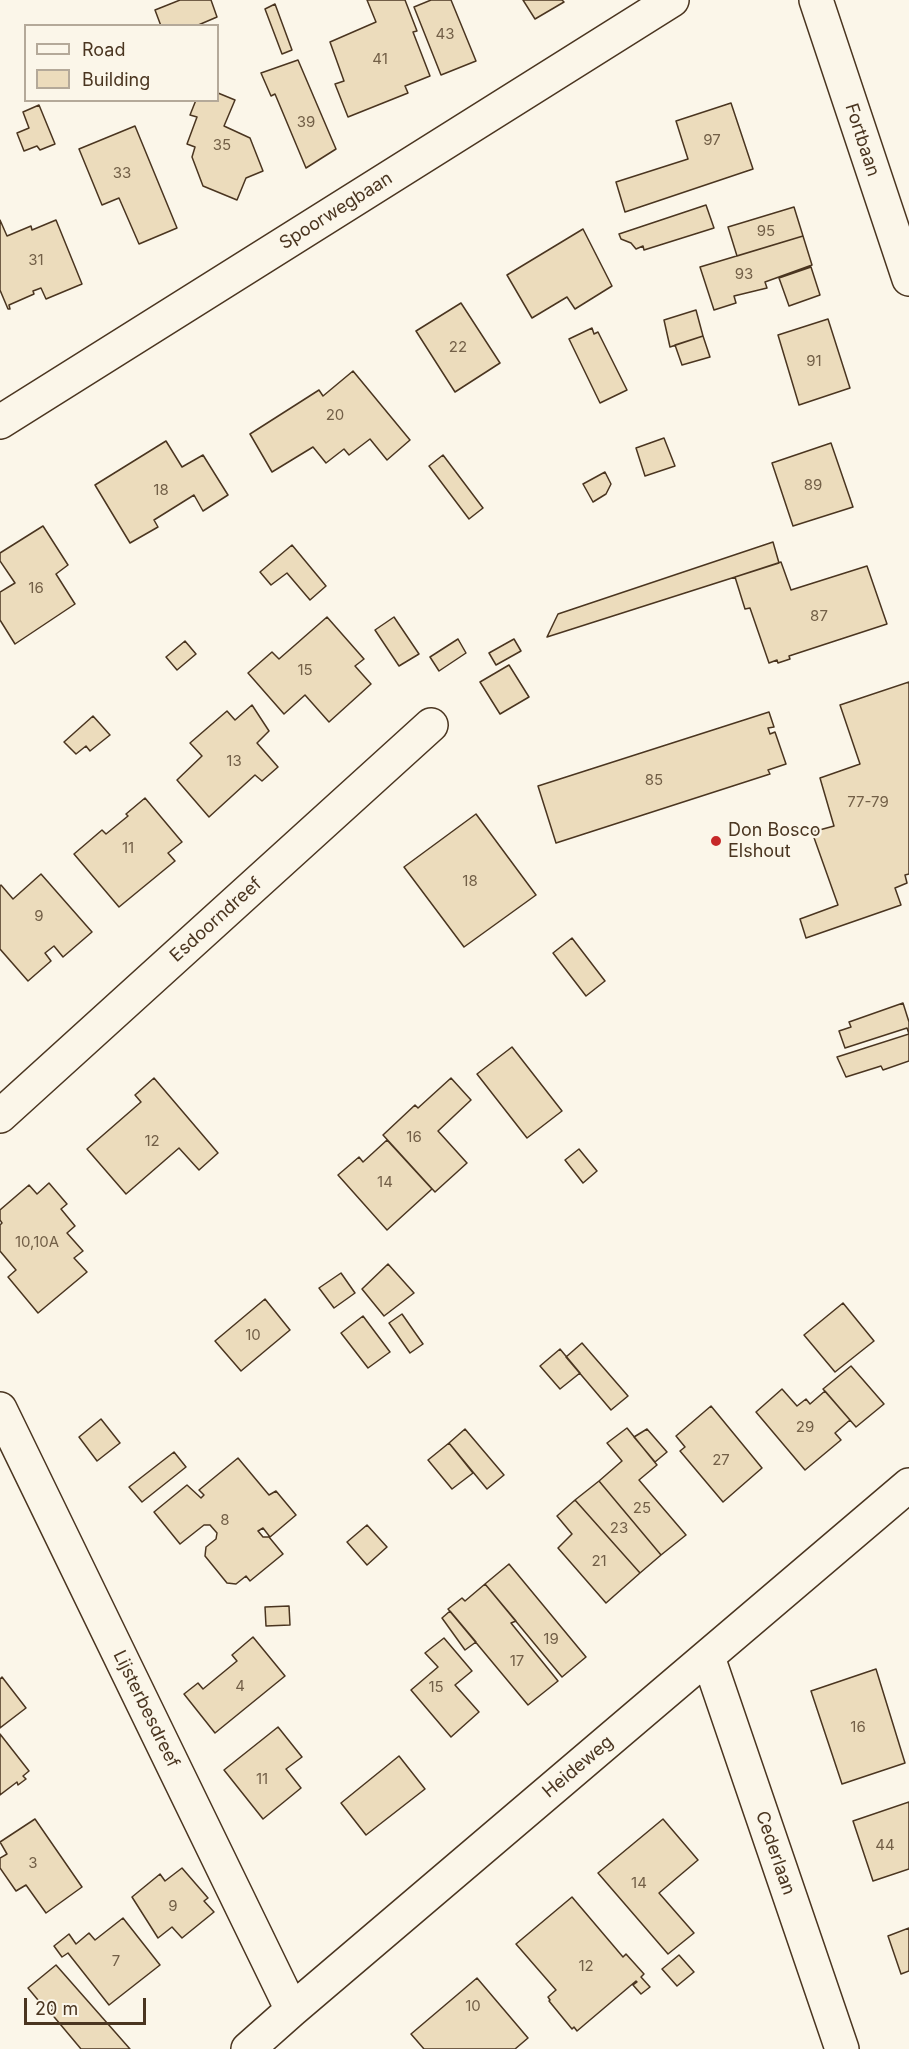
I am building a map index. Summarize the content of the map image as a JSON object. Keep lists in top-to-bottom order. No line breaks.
{"streets":{"street":["Fortbaan","Spoorwegbaan","Esdoorndreef","Lijsterbesdreef","Heideweg","Cederlaan"]},"crossings":[["Lijsterbesdreef","Heideweg"],["Heideweg","Cederlaan"]],"places":["Don Bosco Elshout"],"house_numbers":["43","41","39","97","35","33","95","31","93","22","91","20","89","18","16","87","15","13","85","77-79","11","18","9","16","12","14","10,10A","10","29","27","25","8","23","21","19","17","4","15","16","11","44","3","14","9","7","12","10"],"legend":["Road","Building"],"scale_bar":"20 m"}
